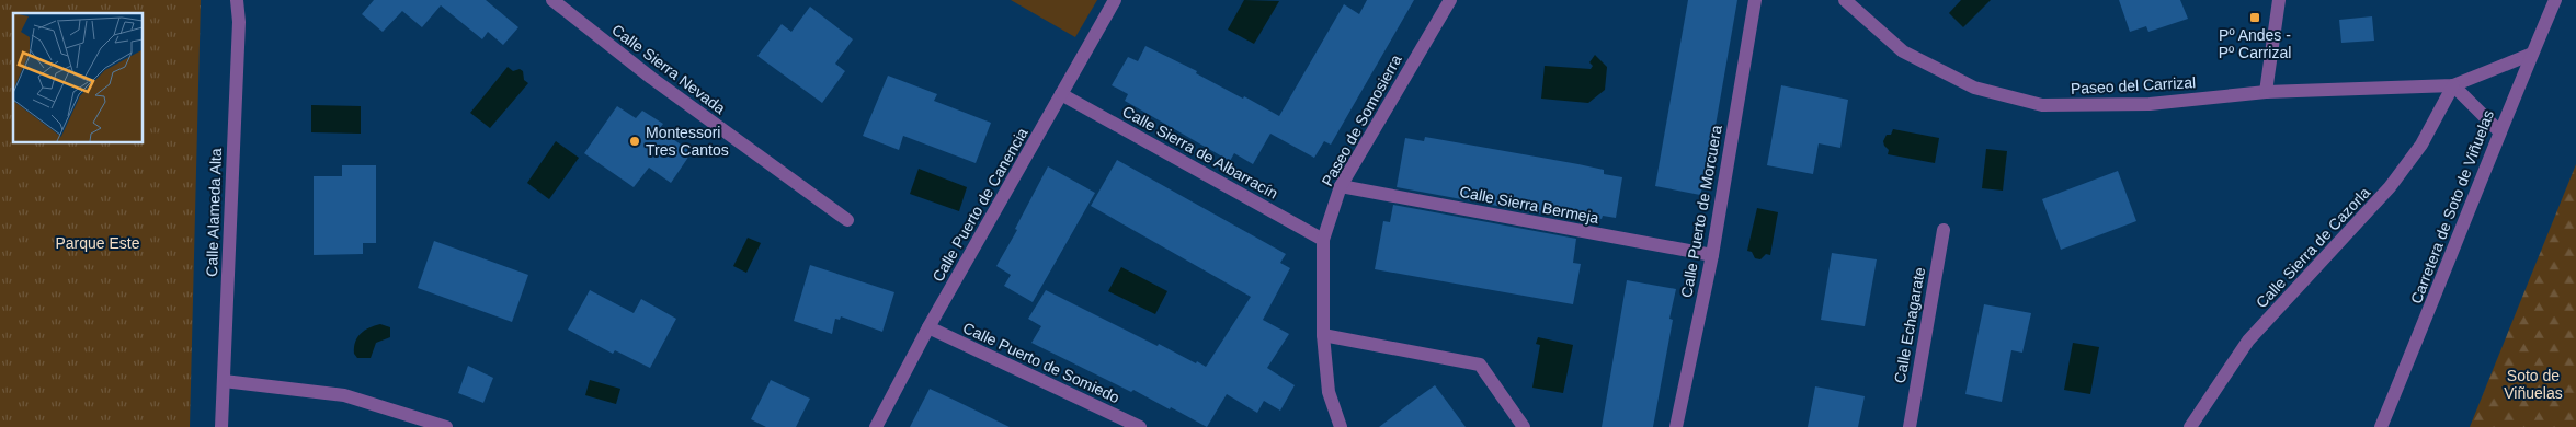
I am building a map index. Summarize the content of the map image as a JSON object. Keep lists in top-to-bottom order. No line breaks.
{"streets":{"street":["Calle Sierra Nevada","Paseo del Carrizal","Paseo de Somosierra","Calle Sierra de Albarracín","Calle Puerto de Canencia","Calle Sierra Bermeja","Carretera de Soto de Viñuelas","Calle Puerto de Morcuera","Calle Alameda Alta","Calle Sierra de Cazorla","Calle Echagarate","Calle Puerto de Somiedo"]},"crossings":[["Paseo del Carrizal","Carretera de Soto de Viñuelas"],["Paseo del Carrizal","Calle Sierra de Cazorla"],["Paseo de Somosierra","Calle Sierra de Albarracín"],["Paseo de Somosierra","Calle Sierra Bermeja"],["Calle Sierra de Albarracín","Calle Puerto de Canencia"],["Calle Puerto de Canencia","Calle Puerto de Somiedo"],["Calle Sierra Bermeja","Calle Puerto de Morcuera"]],"parks":["Parque Este","Soto de Viñuelas"],"places":{"transit":["Pº Andes - Pº Carrizal"],"other":["Montessori Tres Cantos"]}}
